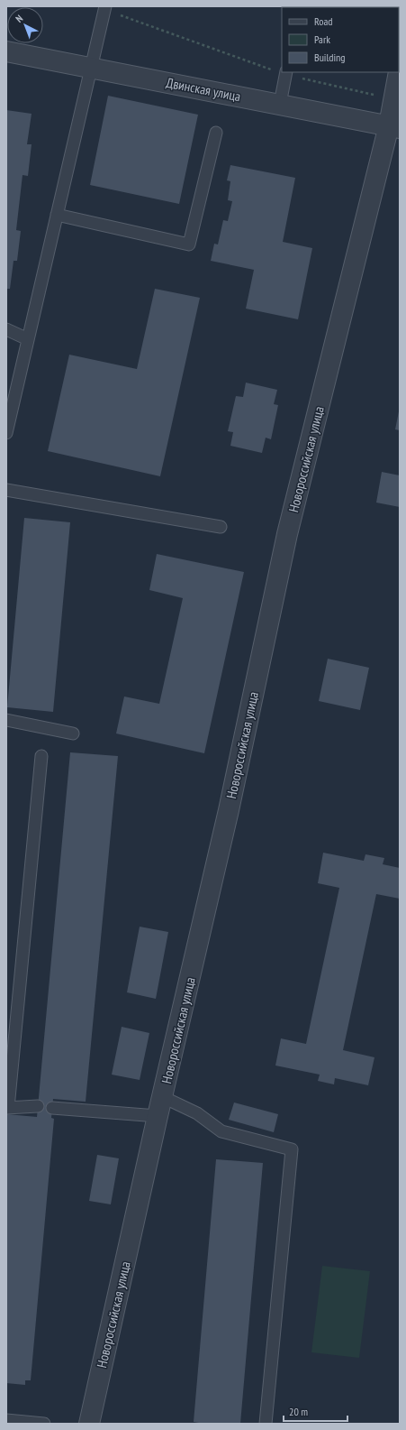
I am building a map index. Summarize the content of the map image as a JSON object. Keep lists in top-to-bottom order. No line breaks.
{"streets":{"street":["Двинская улица","Новороссийская улица"]},"crossings":[["Двинская улица","Новороссийская улица"]],"legend":["Road","Park","Building"],"scale_bar":"20 m","north":"top left"}
